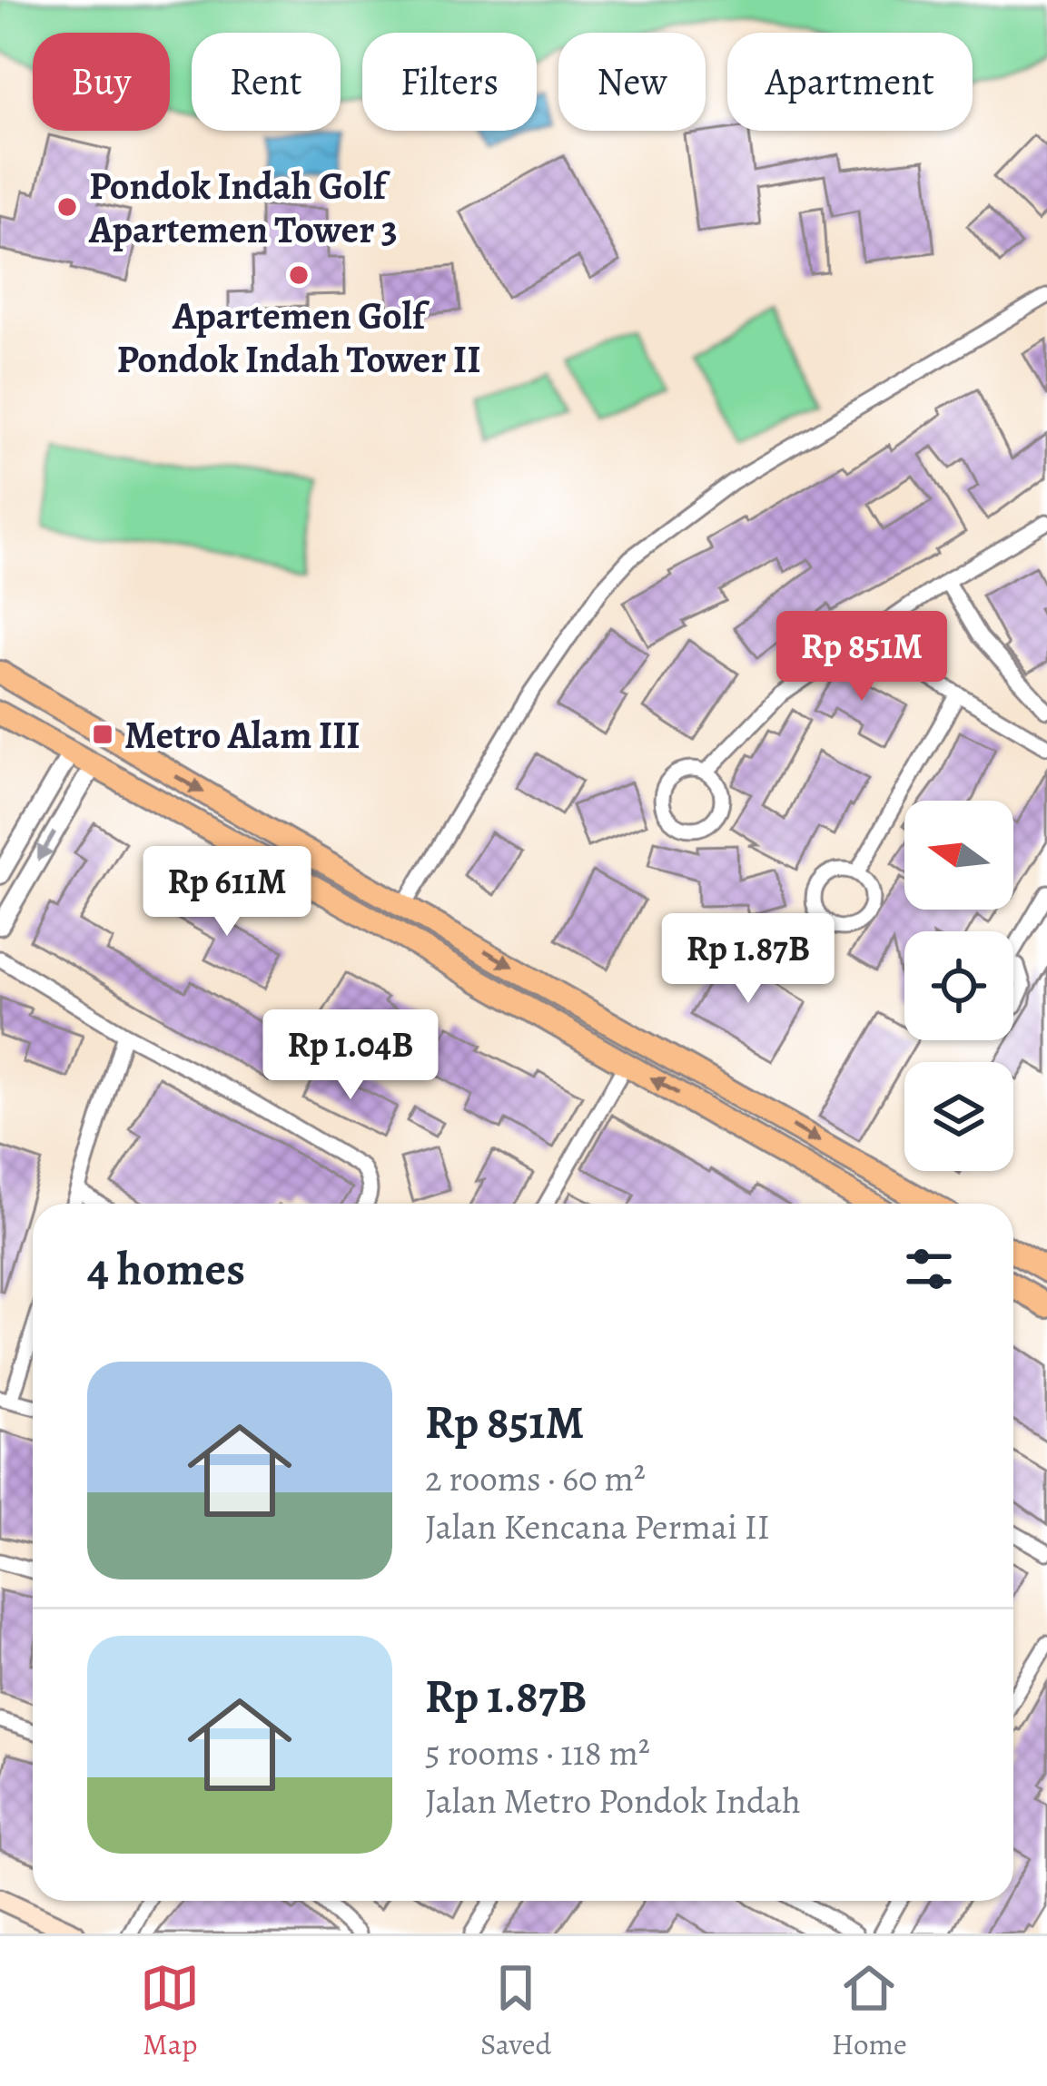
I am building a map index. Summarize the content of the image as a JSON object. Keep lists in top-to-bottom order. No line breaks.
{"places":{"other":["Pondok Indah Golf Apartemen Tower 3","Apartemen Golf Pondok Indah Tower II"],"transit":["Metro Alam III"]},"north":"left","page":{"chip":["Buy","Rent","Filters","New","Apartment"],"price":["Rp 851M","Rp 611M","Rp 1.87B","Rp 1.04B"],"heading":"4 homes","list":[{"name":"Rp 851M","note":"2 rooms · 60 m² · Jalan Kencana Permai II"},{"name":"Rp 1.87B","note":"5 rooms · 118 m² · Jalan Metro Pondok Indah"}],"tabs":["Map","Saved","Home"]}}
